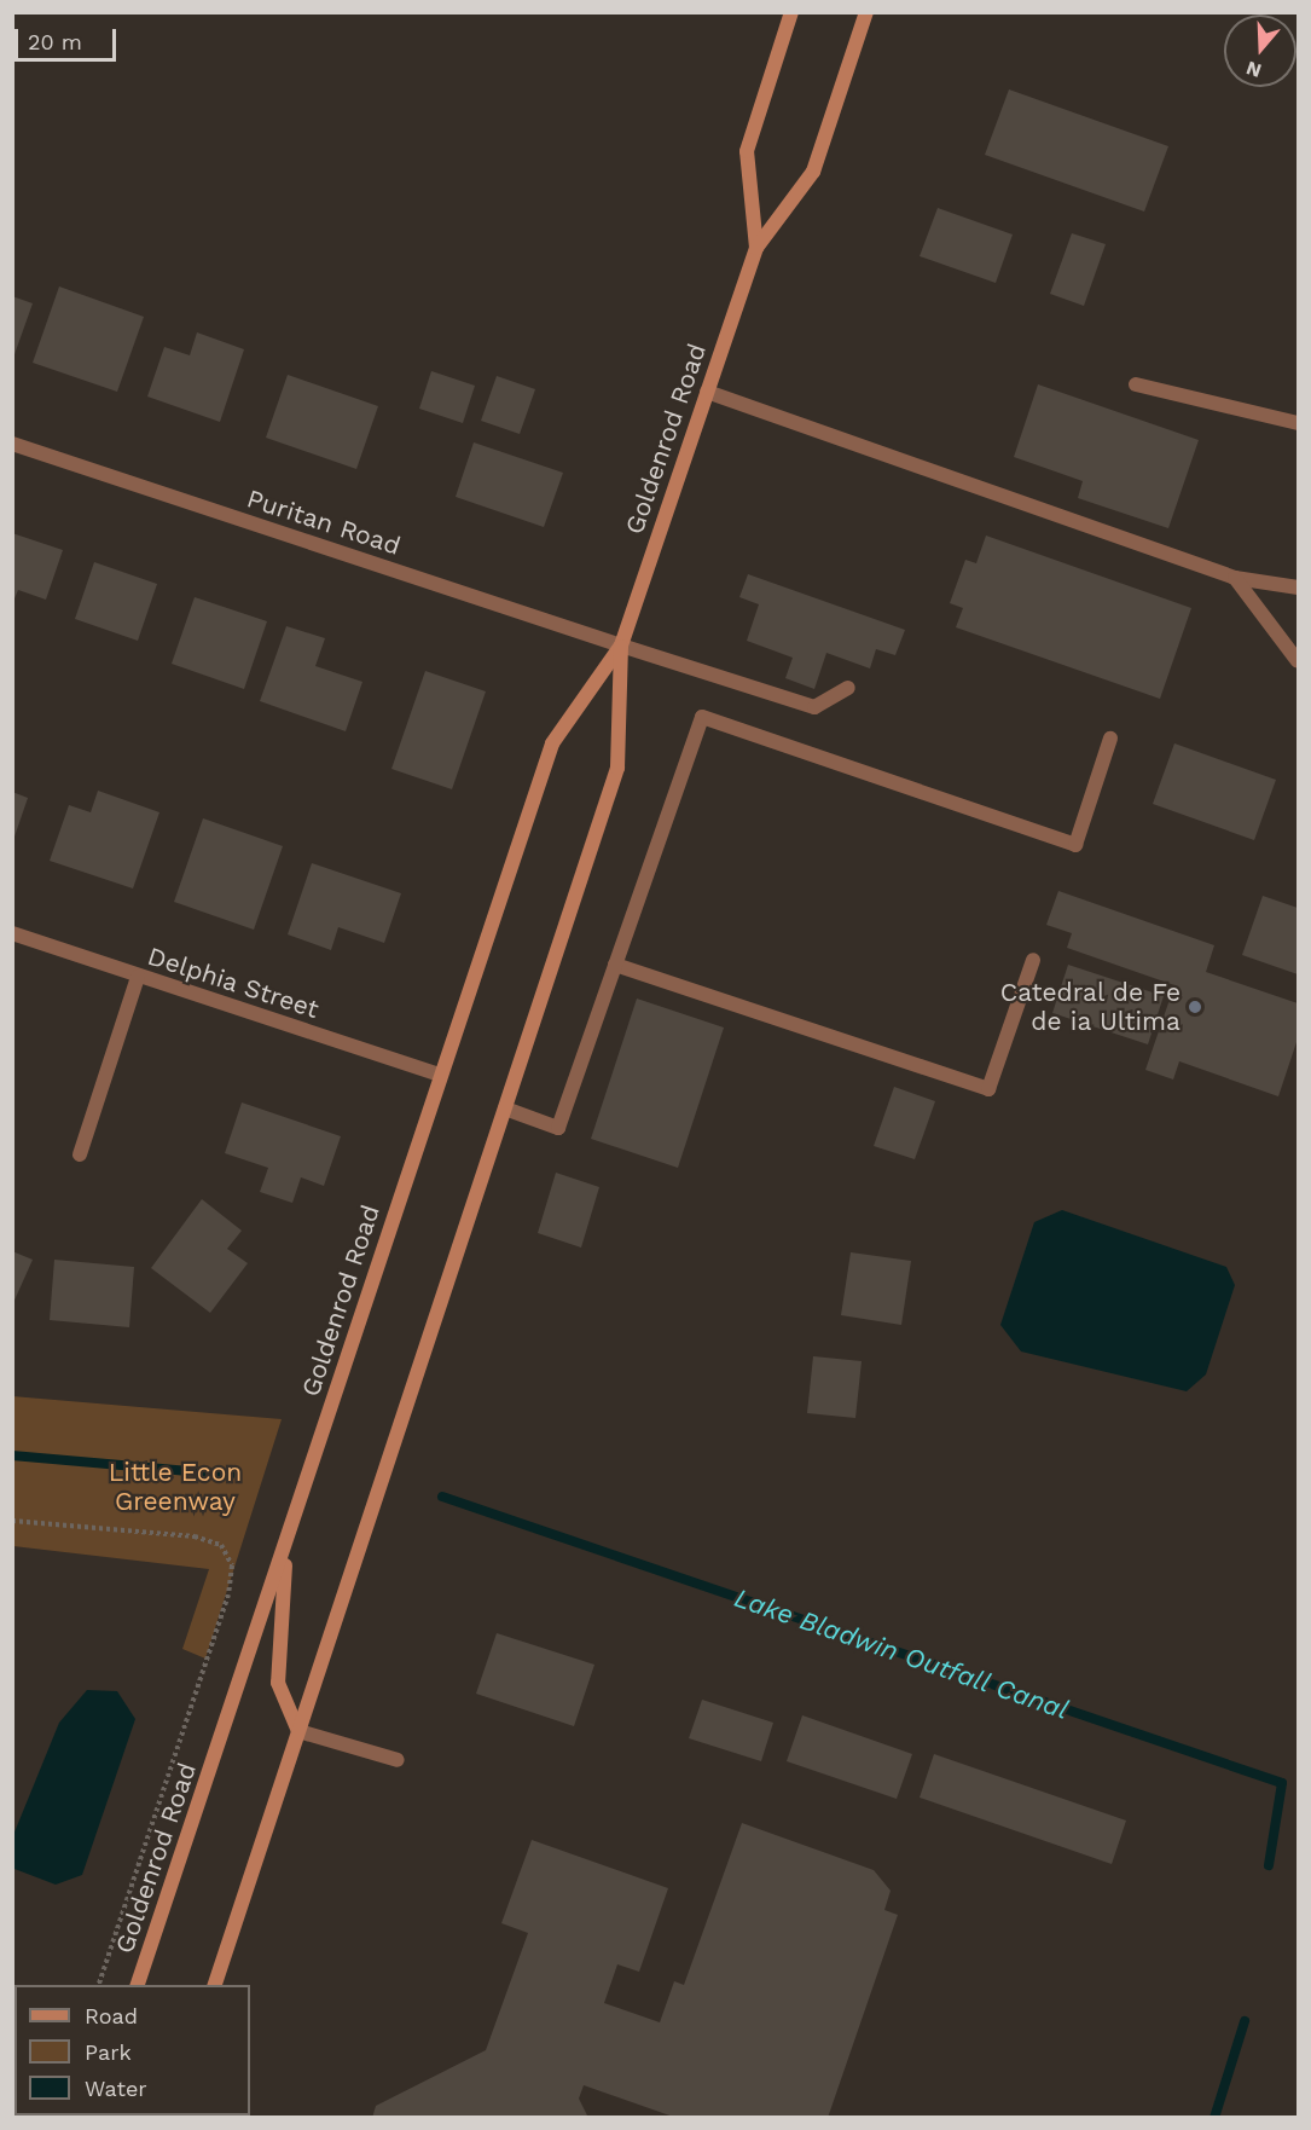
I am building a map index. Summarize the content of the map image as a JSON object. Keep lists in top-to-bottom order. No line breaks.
{"streets":{"main road":["Goldenrod Road"],"street":["Puritan Road","Delphia Street"]},"crossings":[["Goldenrod Road","Puritan Road"],["Goldenrod Road","Delphia Street"]],"water":["Lake Bladwin Outfall Canal"],"parks":["Little Econ Greenway"],"places":["Catedral de Fe de ia Ultima"],"legend":["Road","Park","Water"],"scale_bar":"20 m","north":"bottom"}
